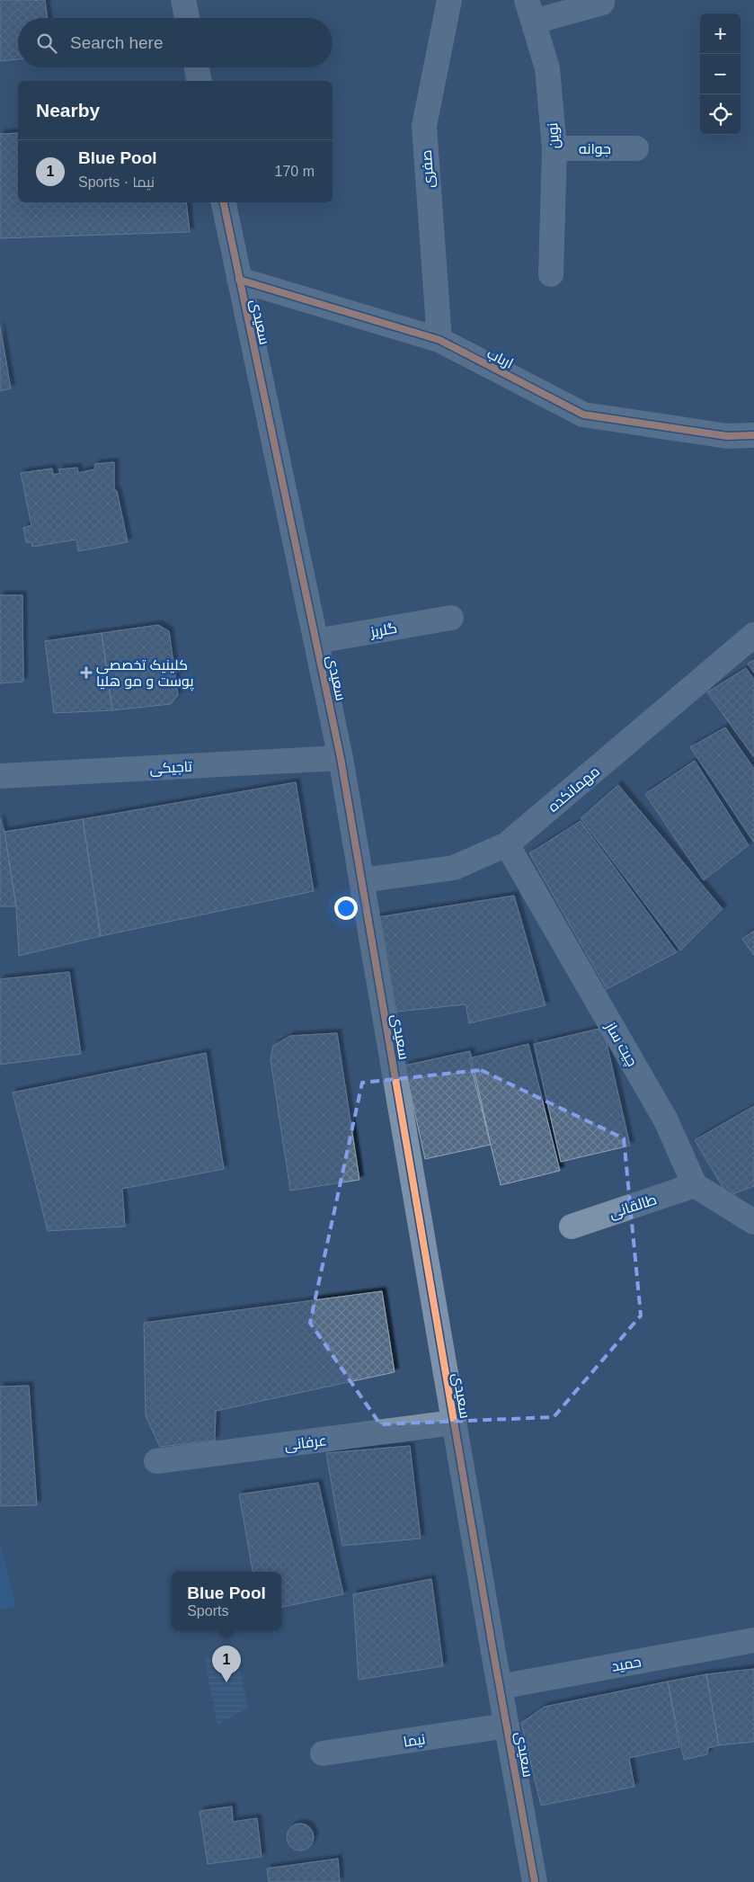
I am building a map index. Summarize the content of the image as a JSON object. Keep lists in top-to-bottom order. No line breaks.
{"streets":{"street":["نوین","جوانه","صفری","سعیدی","ارباب","گلریز","تاجیکی","مهمانکده","چیت ساز","طالقانی","عرفانی","حمید","نیما"]},"crossings":[["نوین","جوانه"],["صفری","ارباب"],["سعیدی","ارباب"],["سعیدی","گلریز"],["سعیدی","تاجیکی"],["سعیدی","مهمانکده"],["سعیدی","عرفانی"],["سعیدی","حمید"],["سعیدی","نیما"],["مهمانکده","چیت ساز"],["چیت ساز","طالقانی"]],"places":{"health":["کلینیک تخصصی پوست و مو هلیا"]},"page":{"map_buttons":["+","−"],"search":"Search here","heading":"Nearby","list":[{"mark":"1","name":"Blue Pool","note":"Sports · نیما","value":"170 m"}],"popup":["Blue Pool","Sports"],"pins":"1"}}
